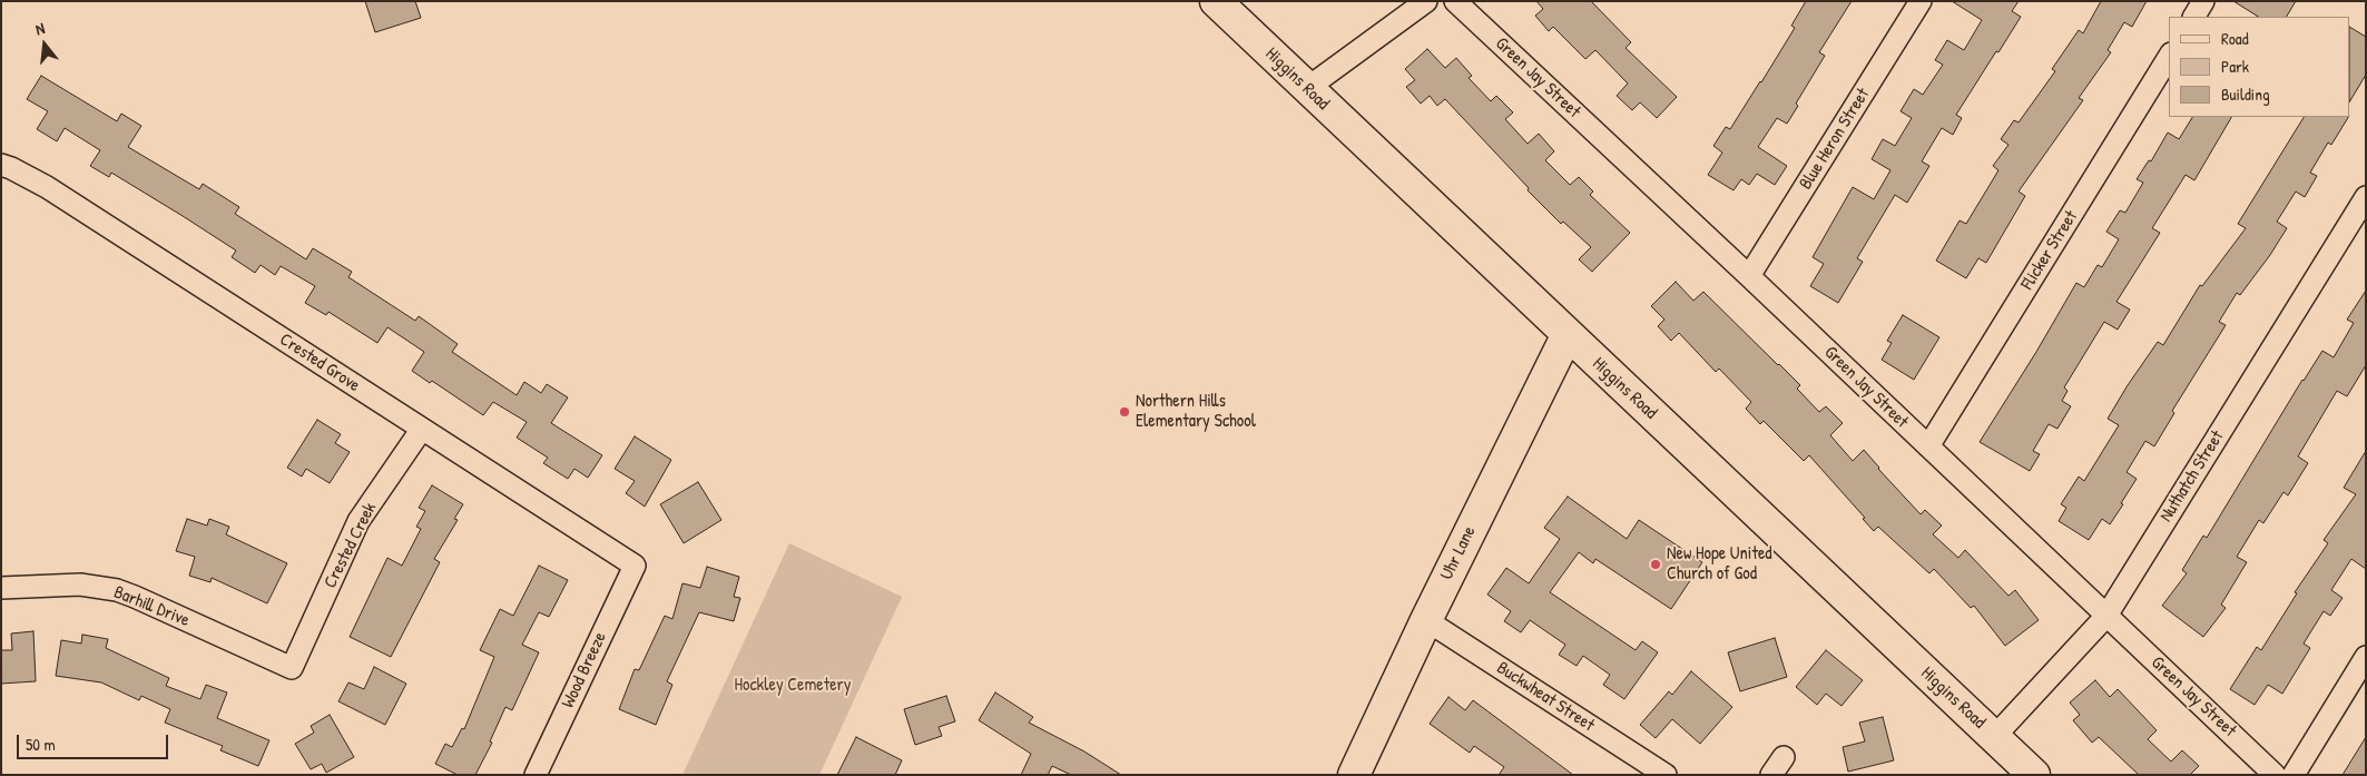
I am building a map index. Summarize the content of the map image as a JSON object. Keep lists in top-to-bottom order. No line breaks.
{"streets":{"street":["Green Jay Street","Higgins Road","Blue Heron Street","Flicker Street","Crested Grove","Nuthatch Street","Crested Creek","Uhr Lane","Barhill Drive","Wood Breeze","Buckwheat Street"]},"crossings":[["Green Jay Street","Blue Heron Street"],["Green Jay Street","Flicker Street"],["Green Jay Street","Nuthatch Street"],["Higgins Road","Nuthatch Street"],["Higgins Road","Uhr Lane"],["Crested Grove","Crested Creek"],["Crested Grove","Wood Breeze"],["Crested Creek","Barhill Drive"],["Uhr Lane","Buckwheat Street"]],"parks":["Hockley Cemetery"],"places":["Northern Hills Elementary School","New Hope United Church of God"],"legend":["Road","Park","Building"],"scale_bar":"50 m","north":"top"}
